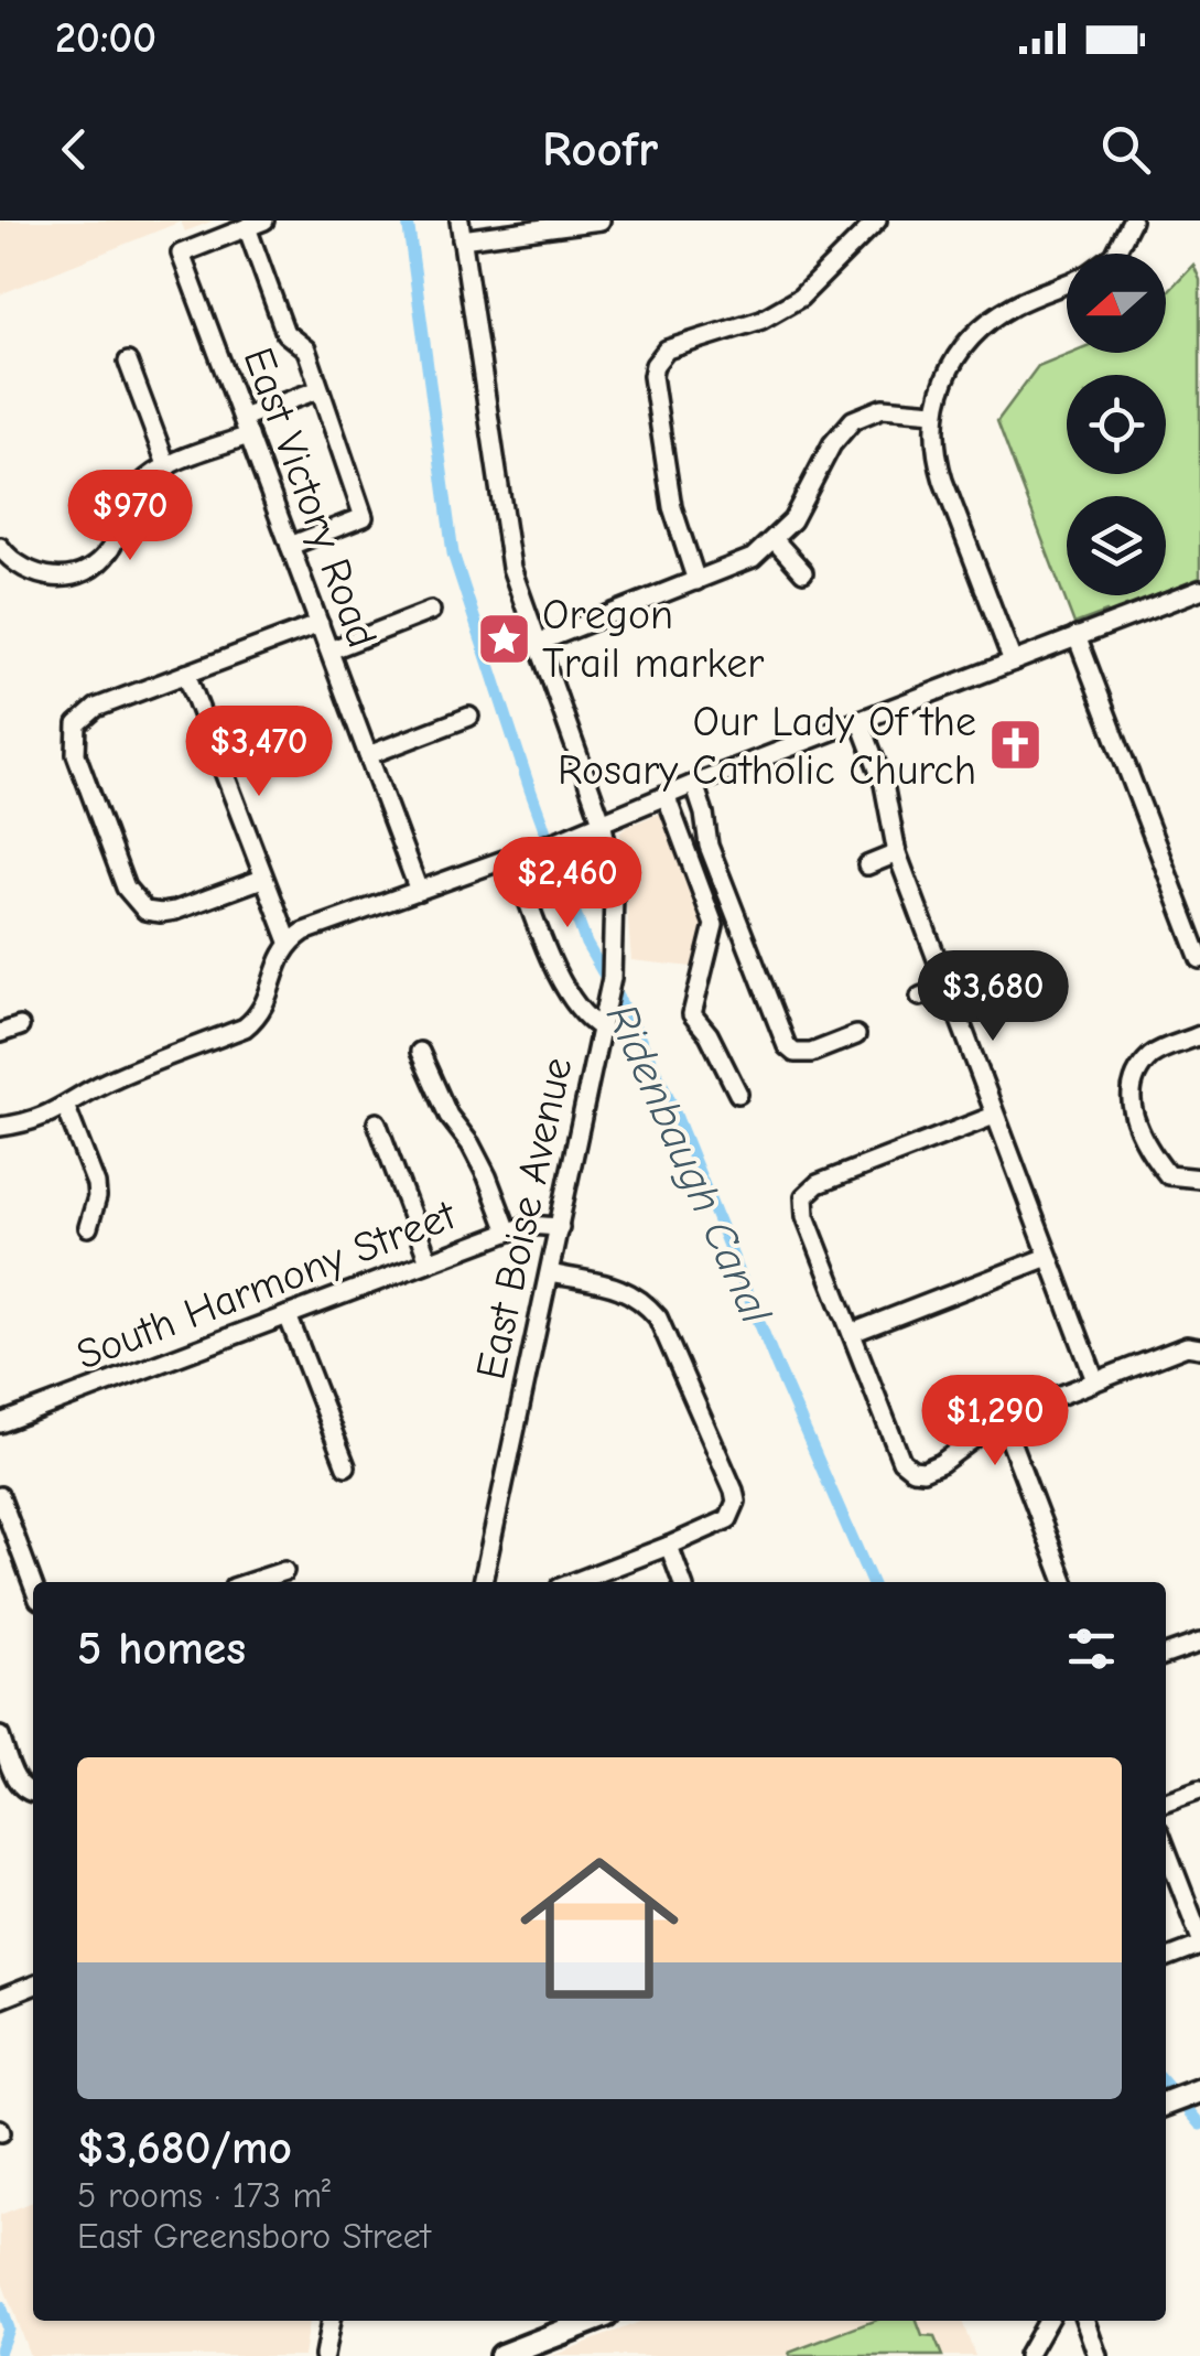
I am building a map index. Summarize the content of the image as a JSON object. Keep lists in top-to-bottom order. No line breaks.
{"streets":{"street":["East Victory Road","East Boise Avenue","South Harmony Street"]},"crossings":[["East Boise Avenue","South Harmony Street"]],"water":["Ridenbaugh Canal"],"places":{"place":["Oregon Trail marker"],"church":["Our Lady Of the Rosary Catholic Church"]},"north":"left","page":{"status":"20:00","header":"Roofr","price":["$970","$3,470","$2,460","$3,680","$1,290"],"heading":"5 homes","list":[{"name":"$3,680/mo","note":"5 rooms · 173 m² · East Greensboro Street"}]}}
